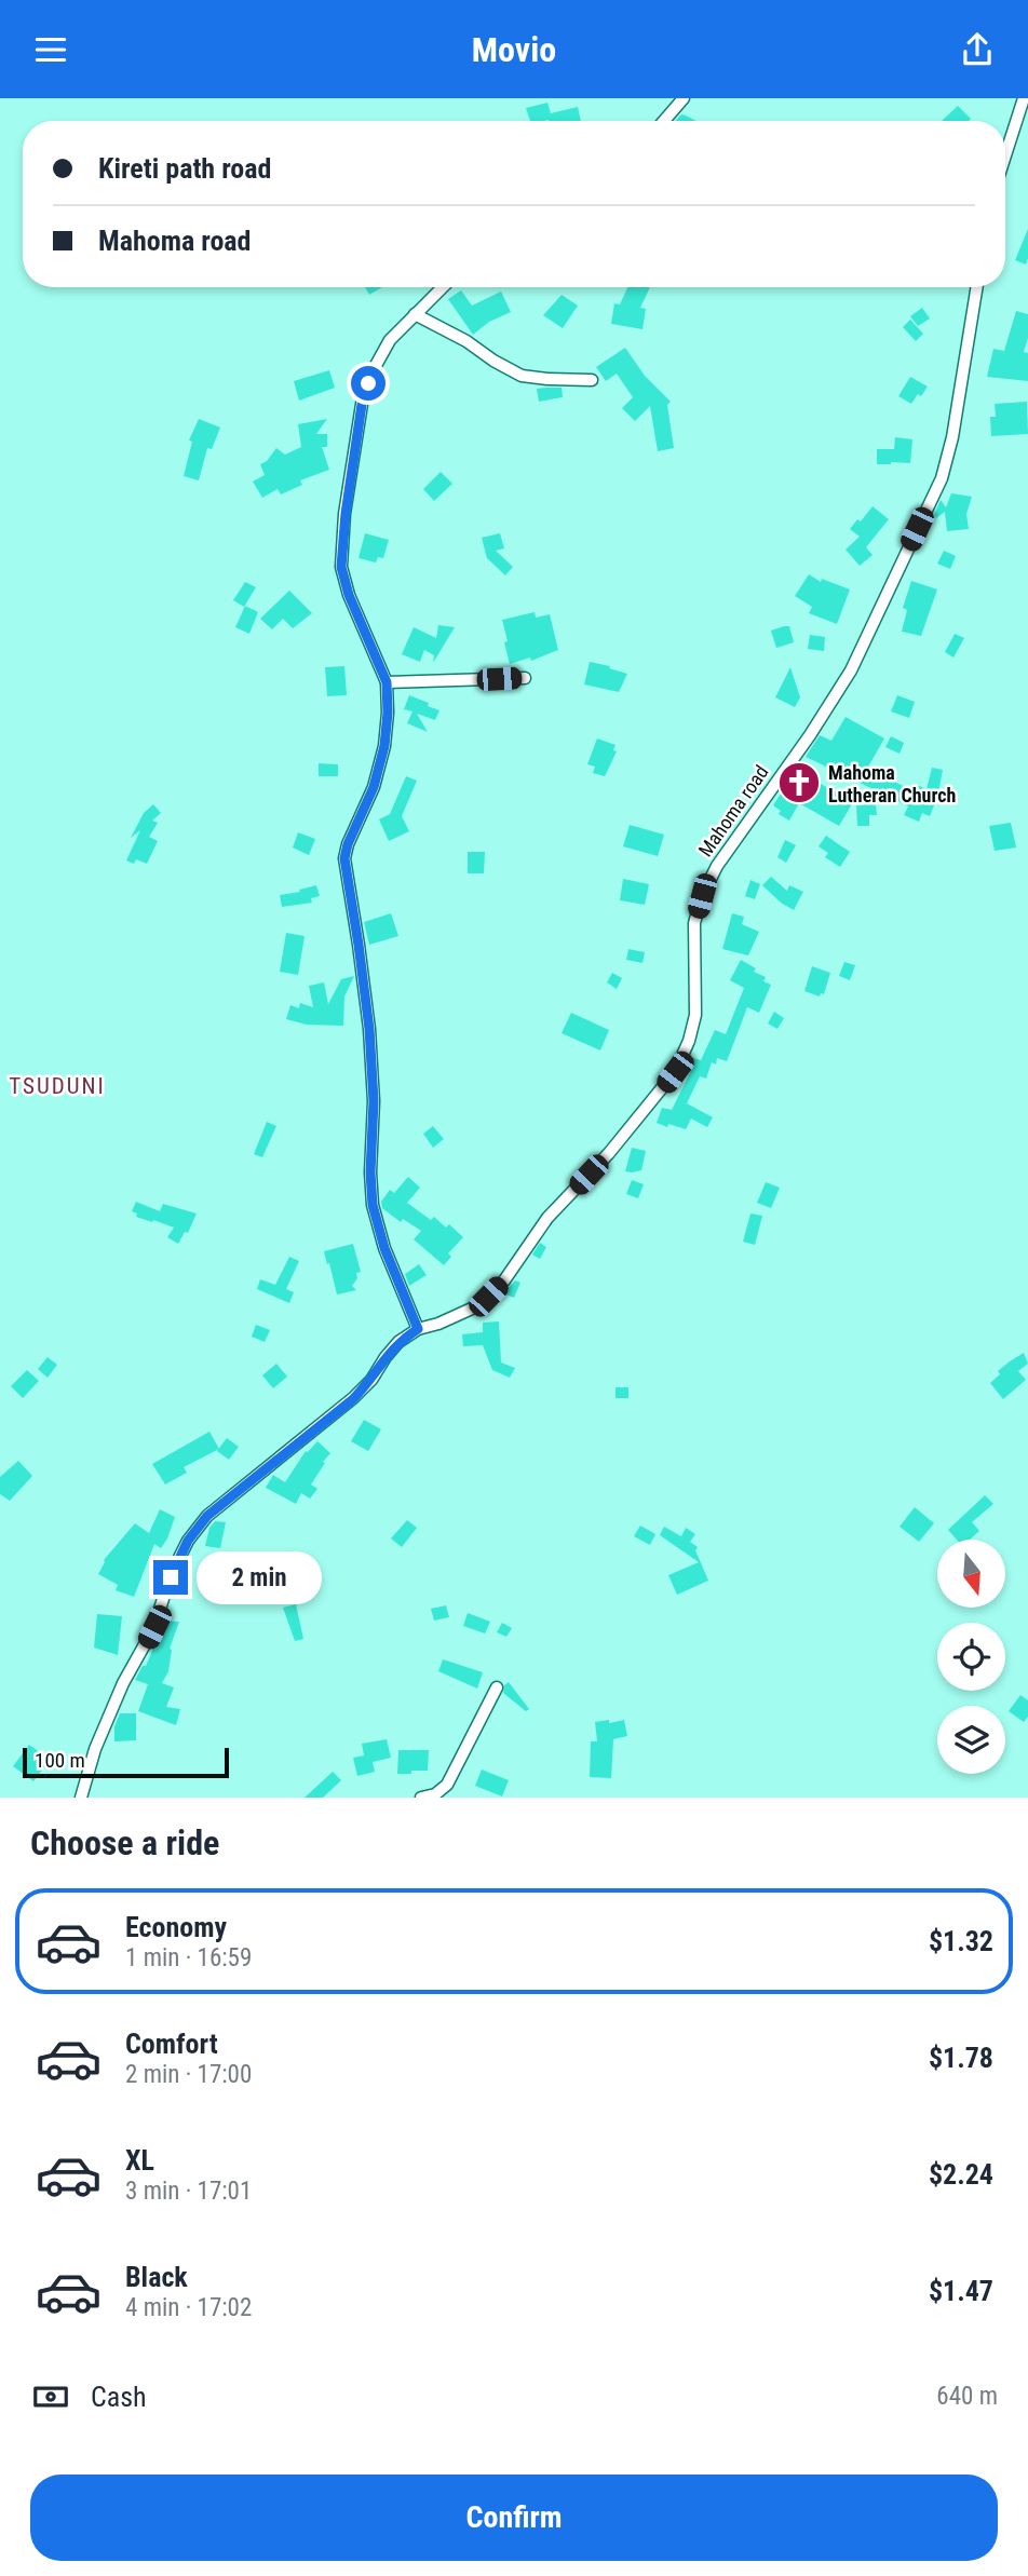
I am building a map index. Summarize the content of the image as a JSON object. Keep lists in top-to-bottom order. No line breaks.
{"streets":{"street":["Mahoma road"]},"districts":["TSUDUNI"],"places":{"church":["Mahoma Lutheran Church"]},"scale_bar":"100 m","north":"bottom","page":{"header":"Movio","banner":["Kireti path road","Mahoma road"],"bubble":"2 min","scale":"100 m","heading":"Choose a ride","list":[{"name":"Economy","note":"1 min · 16:59","value":"$1.32"},{"name":"Comfort","note":"2 min · 17:00","value":"$1.78"},{"name":"XL","note":"3 min · 17:01","value":"$2.24"},{"name":"Black","note":"4 min · 17:02","value":"$1.47"}],"pay":["Cash","640 m"],"buttons":"Confirm"}}
